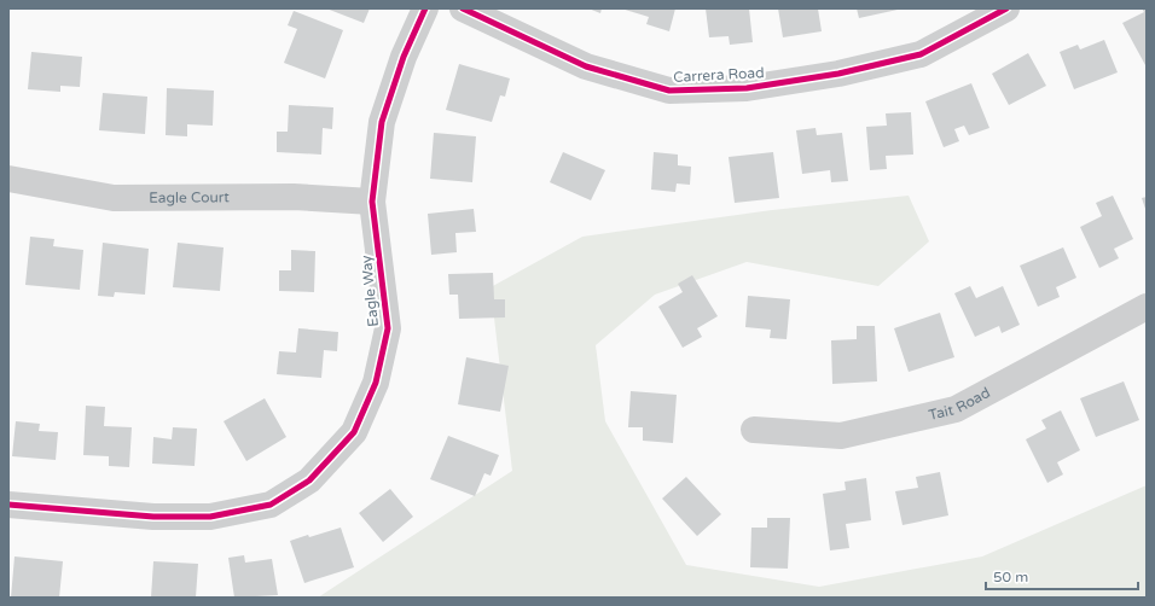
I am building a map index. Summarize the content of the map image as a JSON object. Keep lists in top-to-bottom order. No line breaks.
{"streets":{"street":["Carrera Road","Eagle Court","Eagle Way","Tait Road"]},"crossings":[["Eagle Court","Eagle Way"]],"scale_bar":"50 m"}
